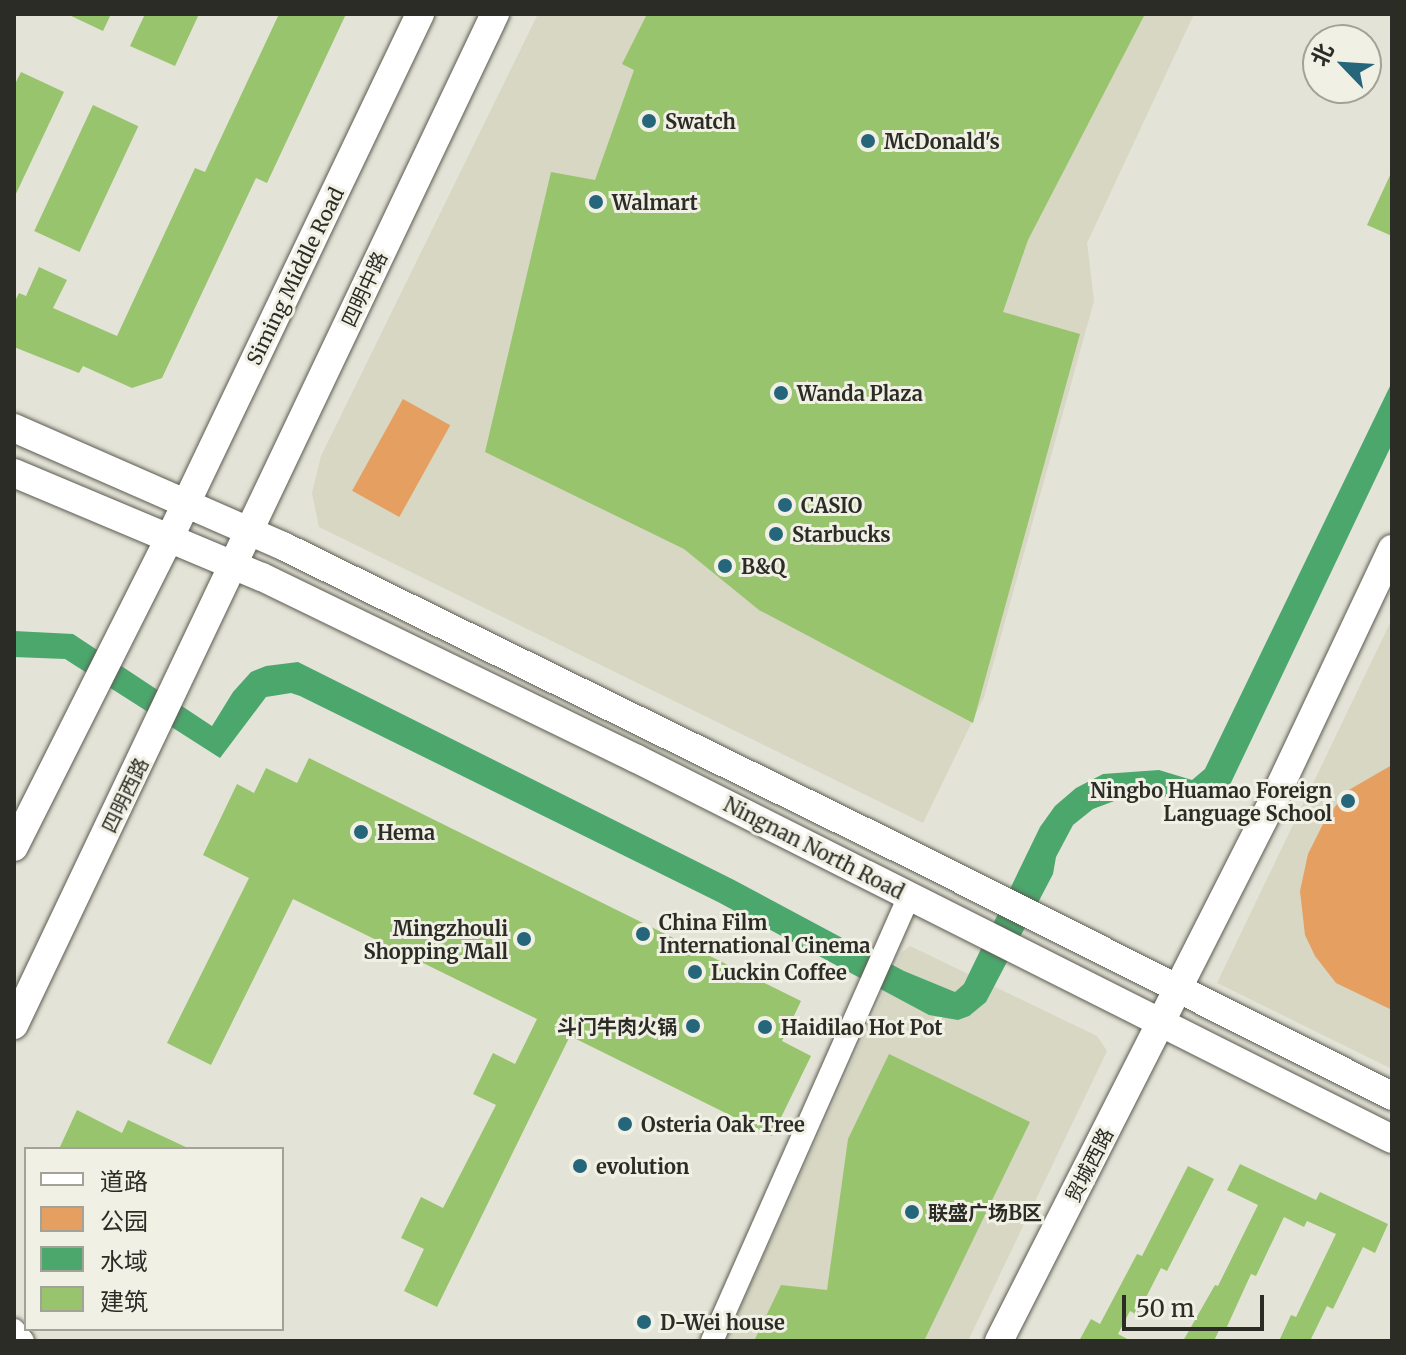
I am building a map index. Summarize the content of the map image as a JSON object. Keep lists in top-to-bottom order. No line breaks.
{"streets":{"main road":["Siming Middle Road","四明中路","四明西路","Ningnan North Road","贸城西路"]},"crossings":[["Siming Middle Road","Ningnan North Road"],["四明中路","四明西路"],["四明中路","Ningnan North Road"],["四明西路","Ningnan North Road"],["Ningnan North Road","贸城西路"]],"places":["Swatch","McDonald's","Walmart","Wanda Plaza","CASIO","Starbucks","B&Q","Ningbo Huamao Foreign Language School","Hema","China Film International Cinema","Mingzhouli Shopping Mall","Luckin Coffee","斗门牛肉火锅","Haidilao Hot Pot","Osteria Oak Tree","evolution","联盛广场B区","D-Wei house"],"legend":["道路","公园","水域","建筑"],"scale_bar":"50 m","north":"top left"}
